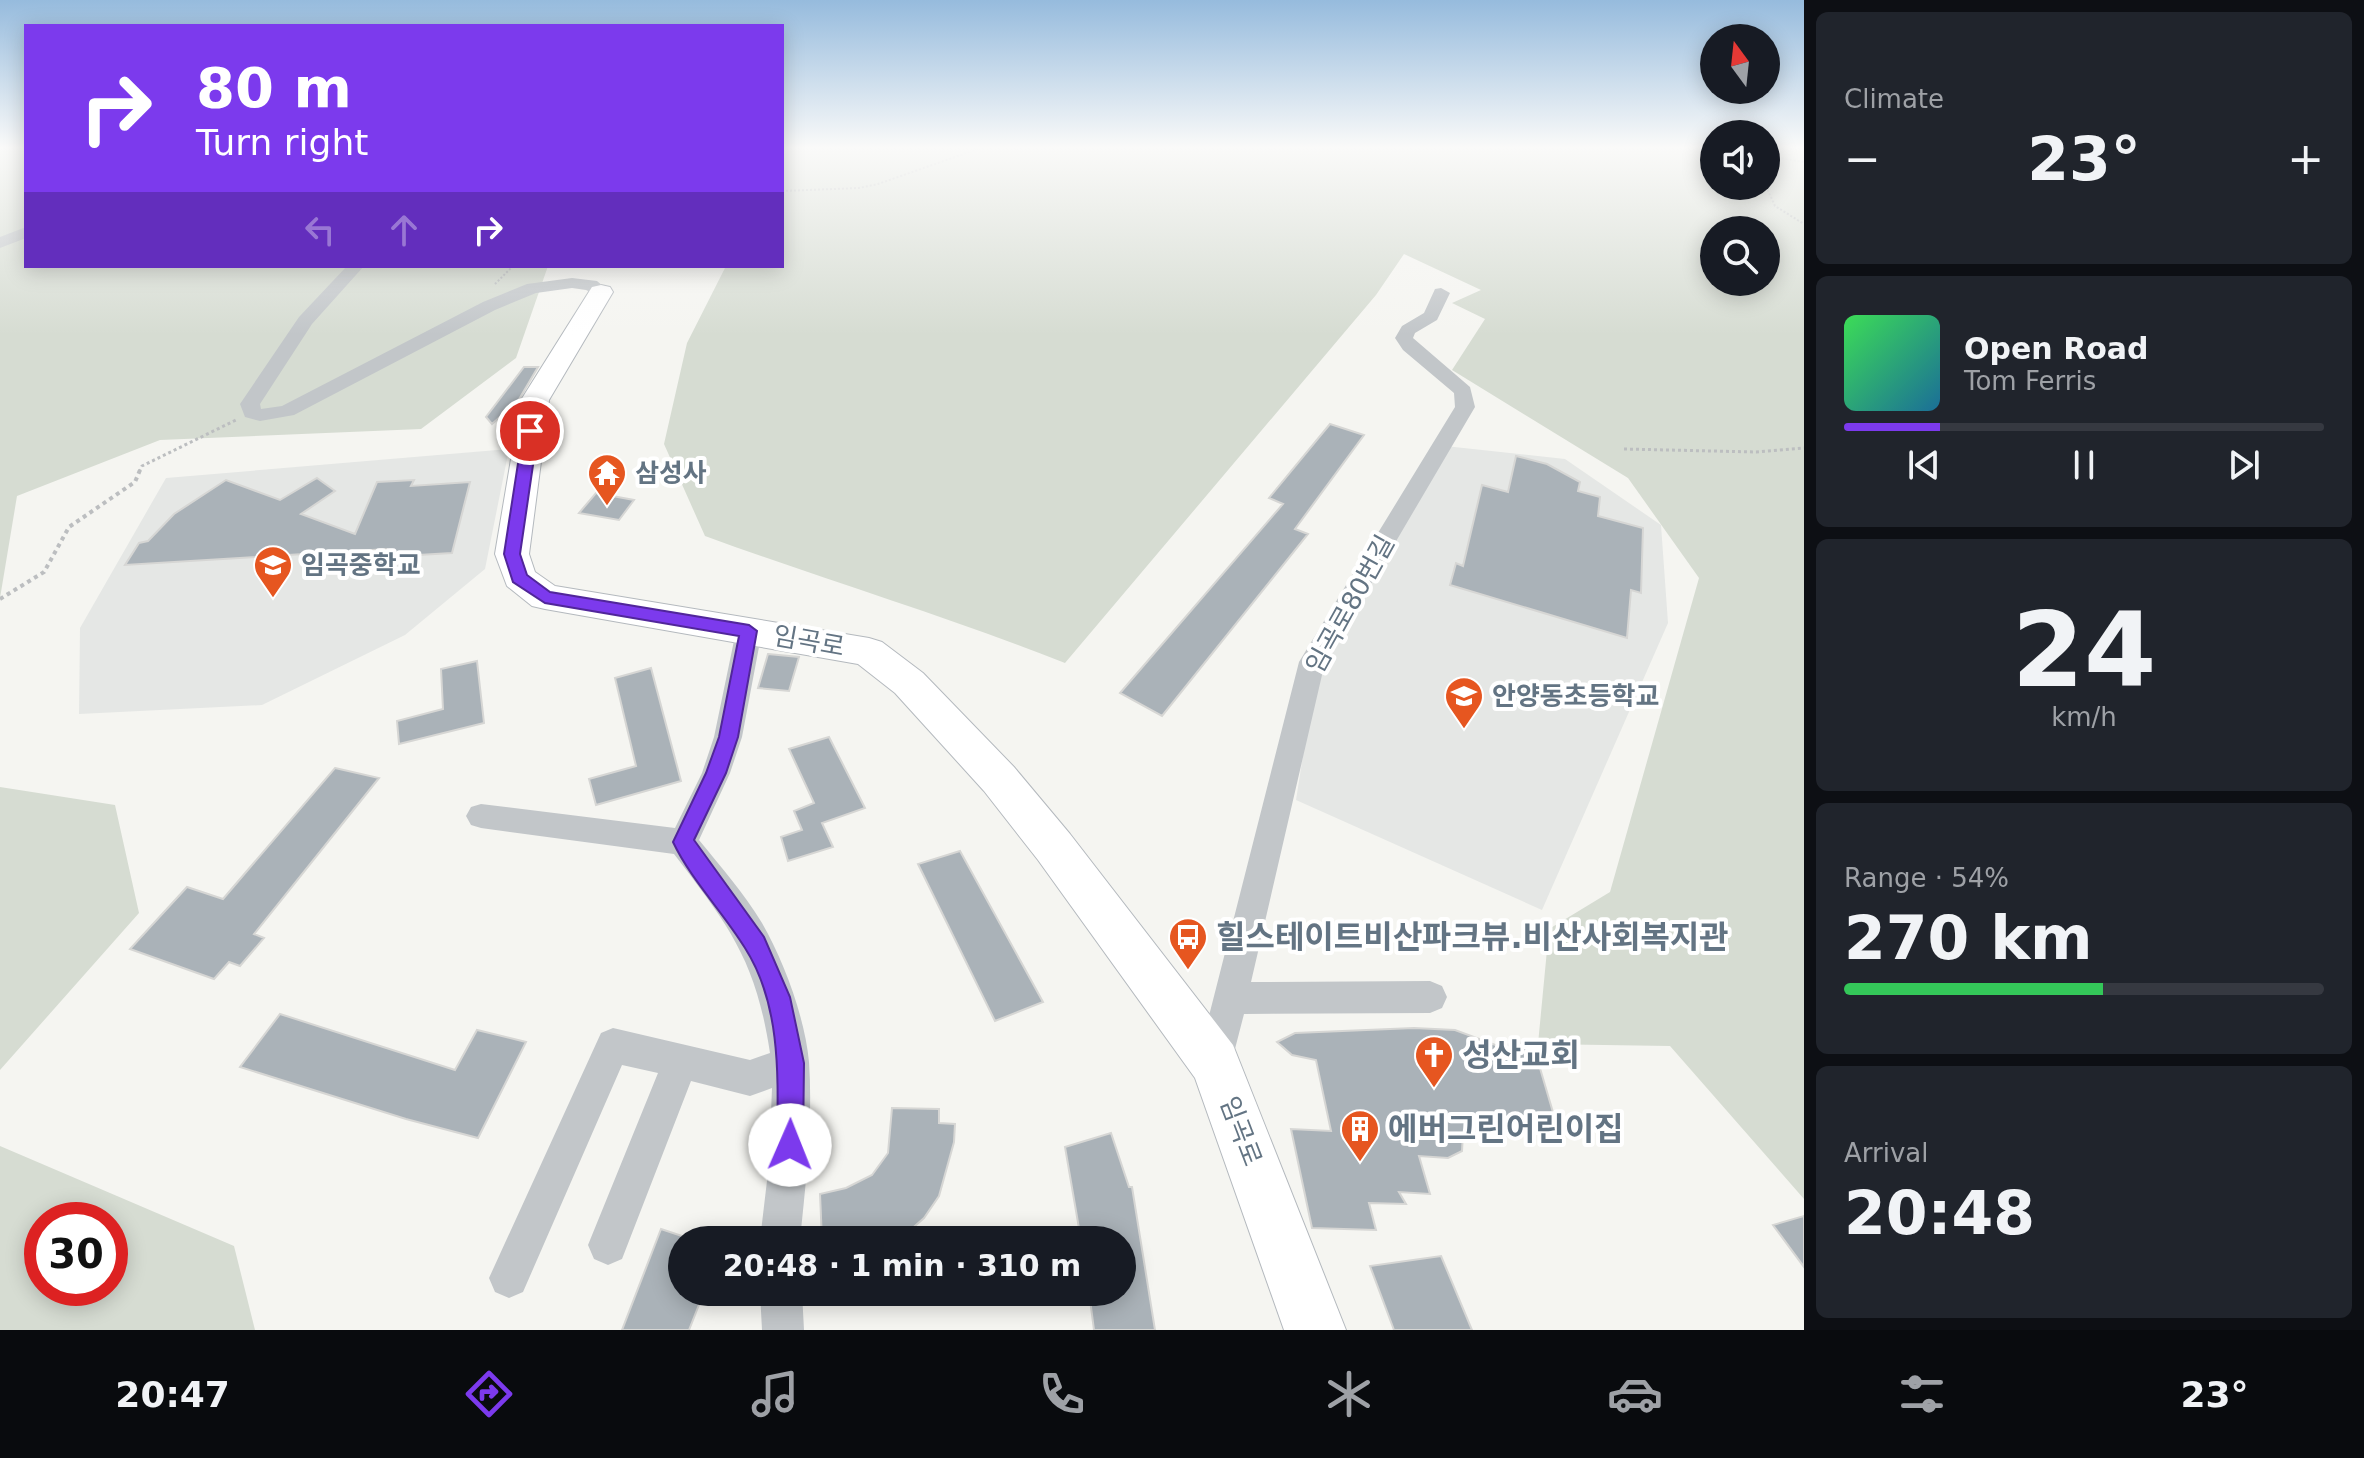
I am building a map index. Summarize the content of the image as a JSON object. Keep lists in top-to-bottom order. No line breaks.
{"streets":{"street":["임곡로80번길","임곡로"]},"crossings":[["임곡로80번길","임곡로"]],"places":{"temple":["삼성사"],"school or university":["임곡중학교","안양동초등학교"],"bus stop":["힐스테이트비산파크뷰.비산사회복지관"],"church":["성산교회"],"building":["에버그린어린이집"]},"north":"top","page":{"tile":["Climate",["24","km/h"],["Range · 54%","270 km"],["Arrival","20:48"]],"turn":["80 m","Turn right"],"heat":["−","23°","+"],"song":["Open Road","Tom Ferris"],"limit":"30","trip":"20:48 · 1 min · 310 m","tabs":["20:47","23°"]}}
